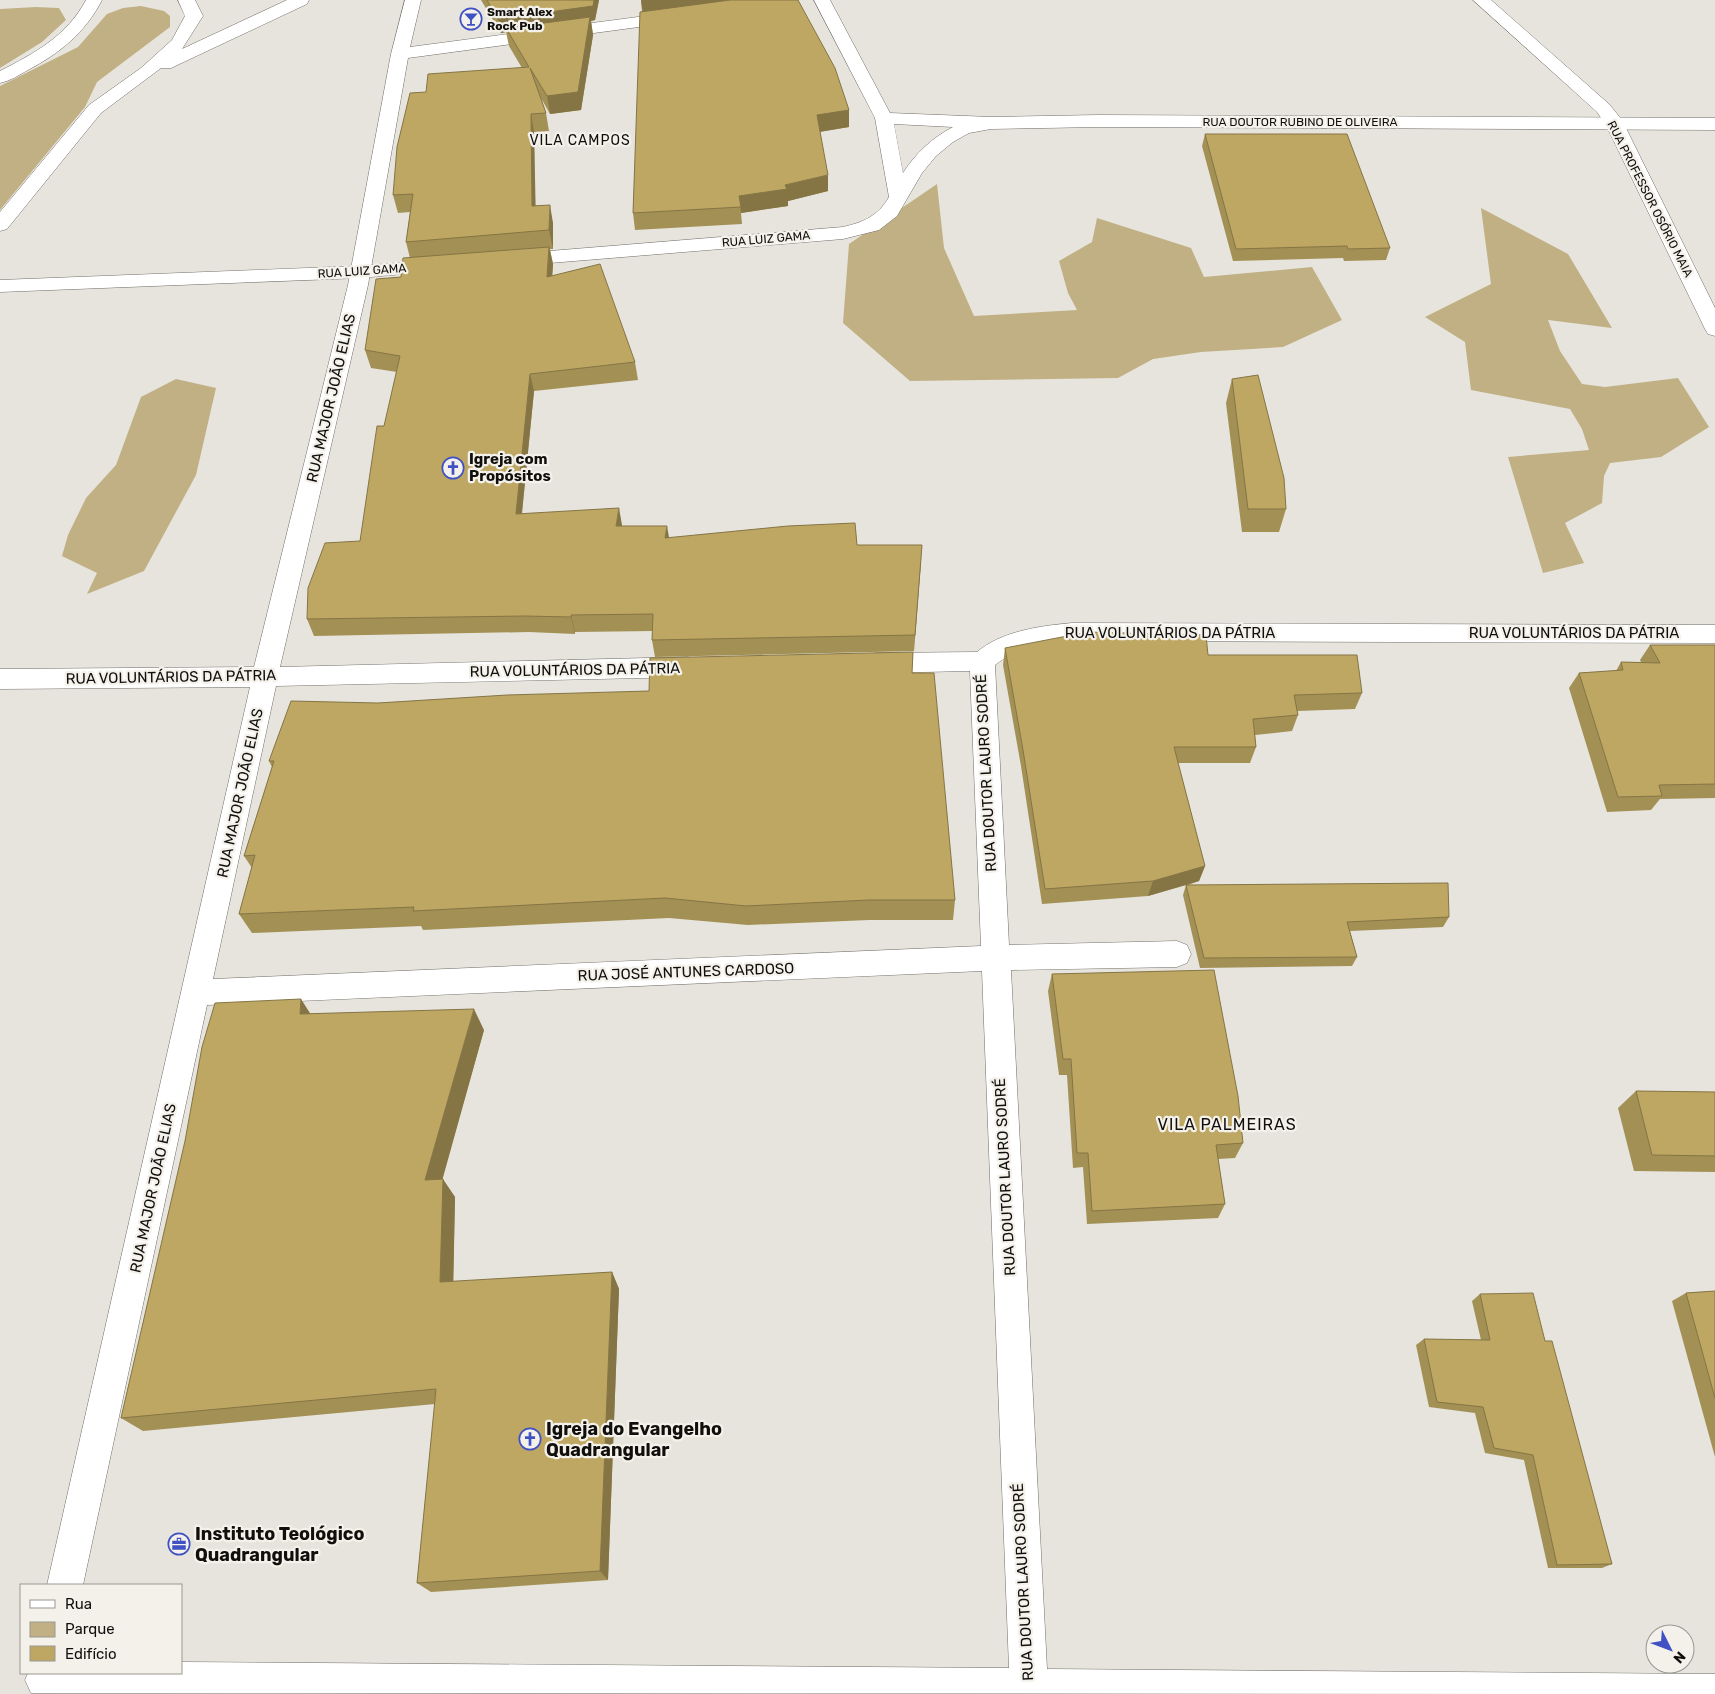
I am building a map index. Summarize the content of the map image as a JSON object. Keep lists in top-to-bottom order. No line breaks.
{"streets":{"street":["RUA DOUTOR RUBINO DE OLIVEIRA","RUA PROFESSOR OSÓRIO MAIA","RUA LUIZ GAMA","RUA MAJOR JOÃO ELIAS","RUA VOLUNTÁRIOS DA PÁTRIA","RUA DOUTOR LAURO SODRÉ","RUA JOSÉ ANTUNES CARDOSO"]},"crossings":[["RUA DOUTOR RUBINO DE OLIVEIRA","RUA PROFESSOR OSÓRIO MAIA"],["RUA LUIZ GAMA","RUA MAJOR JOÃO ELIAS"],["RUA MAJOR JOÃO ELIAS","RUA VOLUNTÁRIOS DA PÁTRIA"],["RUA MAJOR JOÃO ELIAS","RUA JOSÉ ANTUNES CARDOSO"],["RUA VOLUNTÁRIOS DA PÁTRIA","RUA DOUTOR LAURO SODRÉ"],["RUA DOUTOR LAURO SODRÉ","RUA JOSÉ ANTUNES CARDOSO"]],"districts":["VILA CAMPOS","VILA PALMEIRAS"],"places":{"bar":["Smart Alex Rock Pub"],"church":["Igreja com Propósitos","Igreja do Evangelho Quadrangular"],"office":["Instituto Teológico Quadrangular"]},"legend":["Rua","Parque","Edifício"],"north":"bottom right"}
